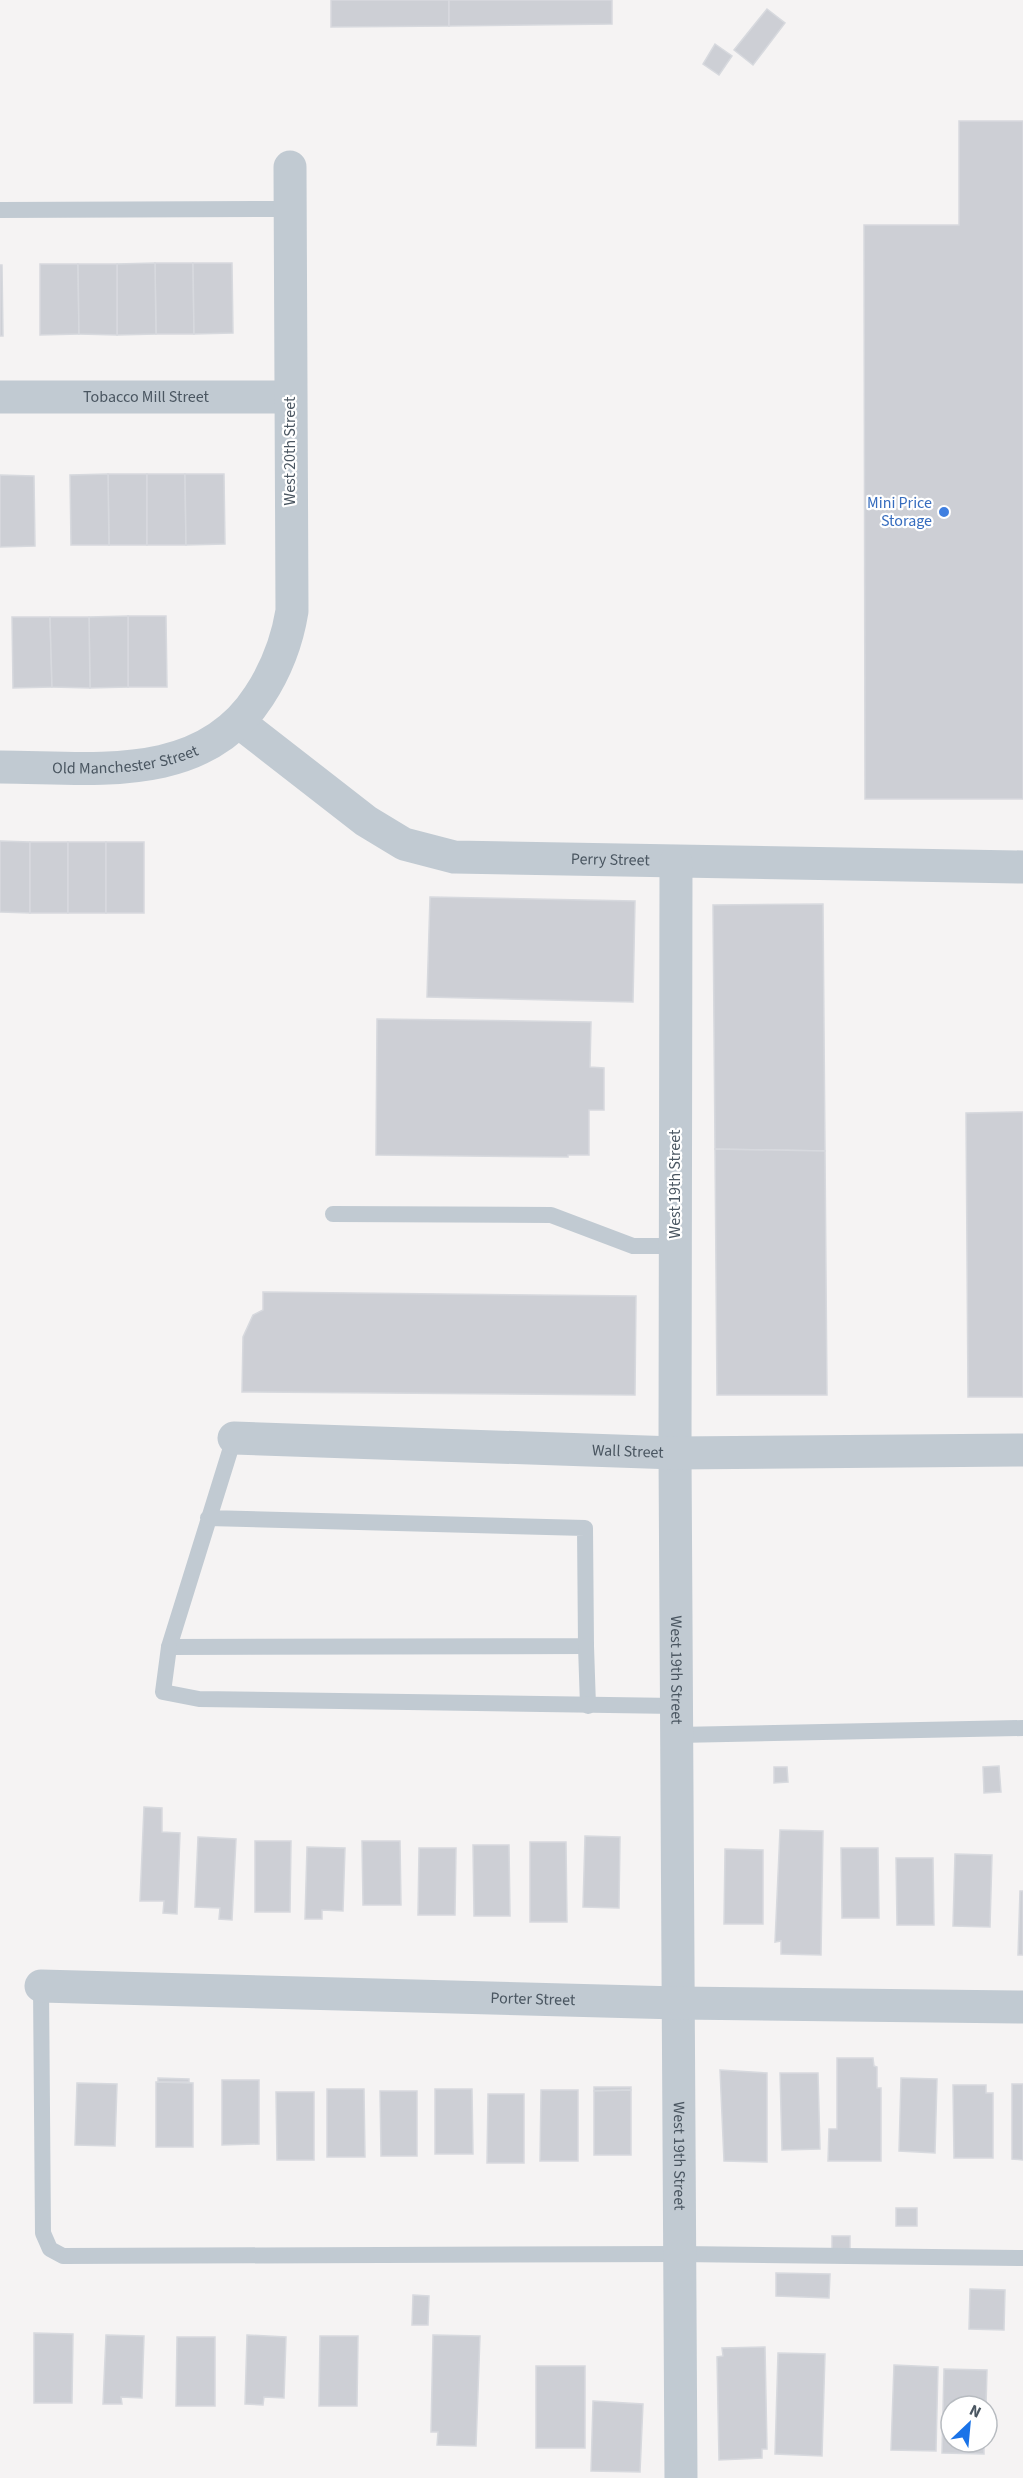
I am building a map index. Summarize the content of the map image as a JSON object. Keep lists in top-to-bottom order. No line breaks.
{"streets":{"street":["Tobacco Mill Street","West 20th Street","Old Manchester Street","Perry Street","West 19th Street","Wall Street","Porter Street"]},"crossings":[["Tobacco Mill Street","West 20th Street"],["West 20th Street","Old Manchester Street"],["West 20th Street","Perry Street"],["Old Manchester Street","Perry Street"],["Perry Street","West 19th Street"],["West 19th Street","Wall Street"],["West 19th Street","Porter Street"]],"places":["Mini Price Storage"],"north":"top right"}
